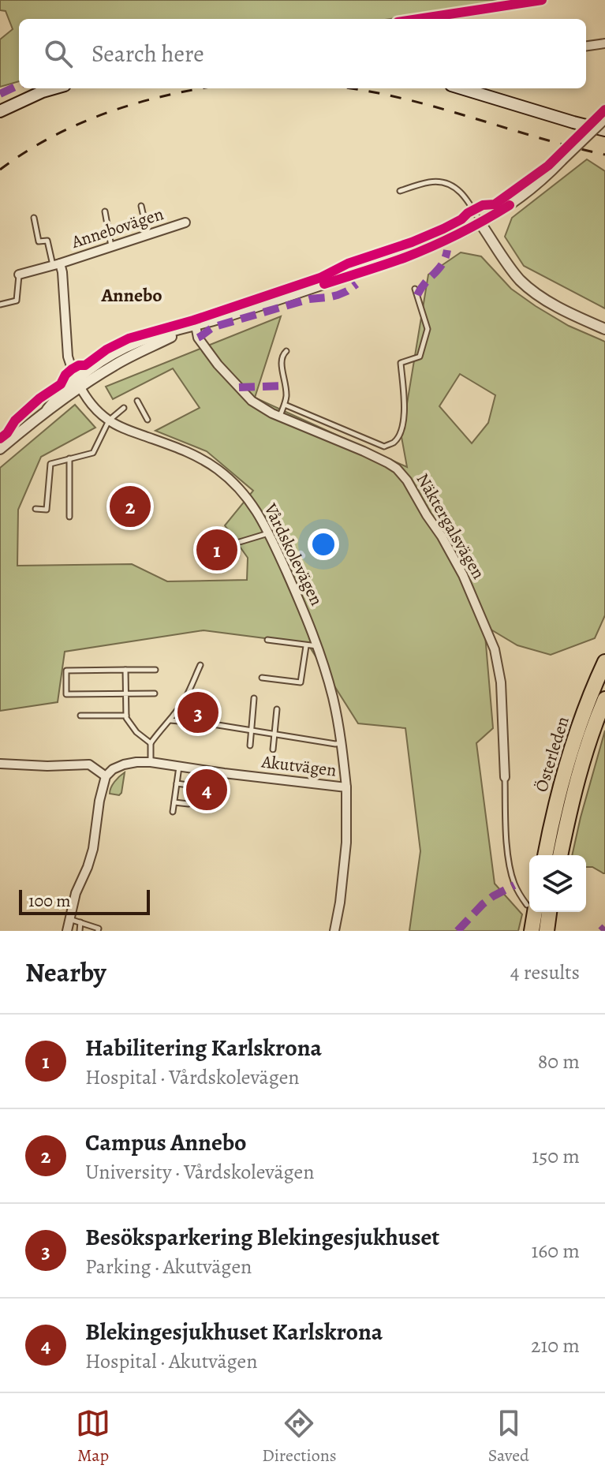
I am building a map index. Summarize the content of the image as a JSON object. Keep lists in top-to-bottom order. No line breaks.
{"streets":{"highway":["Österleden"],"street":["Annebovägen","Näktergalsvägen","Vårdskolevägen","Akutvägen"]},"crossings":[["Annebovägen","Vårdskolevägen"],["Vårdskolevägen","Akutvägen"]],"districts":["Annebo"],"scale_bar":"100 m","page":{"search":"Search here","pins":["2","1","3","4"],"scale":"100 m","heading":["Nearby","4 results"],"list":[{"mark":"1","name":"Habilitering Karlskrona","note":"Hospital · Vårdskolevägen","value":"80 m"},{"mark":"2","name":"Campus Annebo","note":"University · Vårdskolevägen","value":"150 m"},{"mark":"3","name":"Besöksparkering Blekingesjukhuset","note":"Parking · Akutvägen","value":"160 m"},{"mark":"4","name":"Blekingesjukhuset Karlskrona","note":"Hospital · Akutvägen","value":"210 m"}],"nav":["Map","Directions","Saved"]}}
